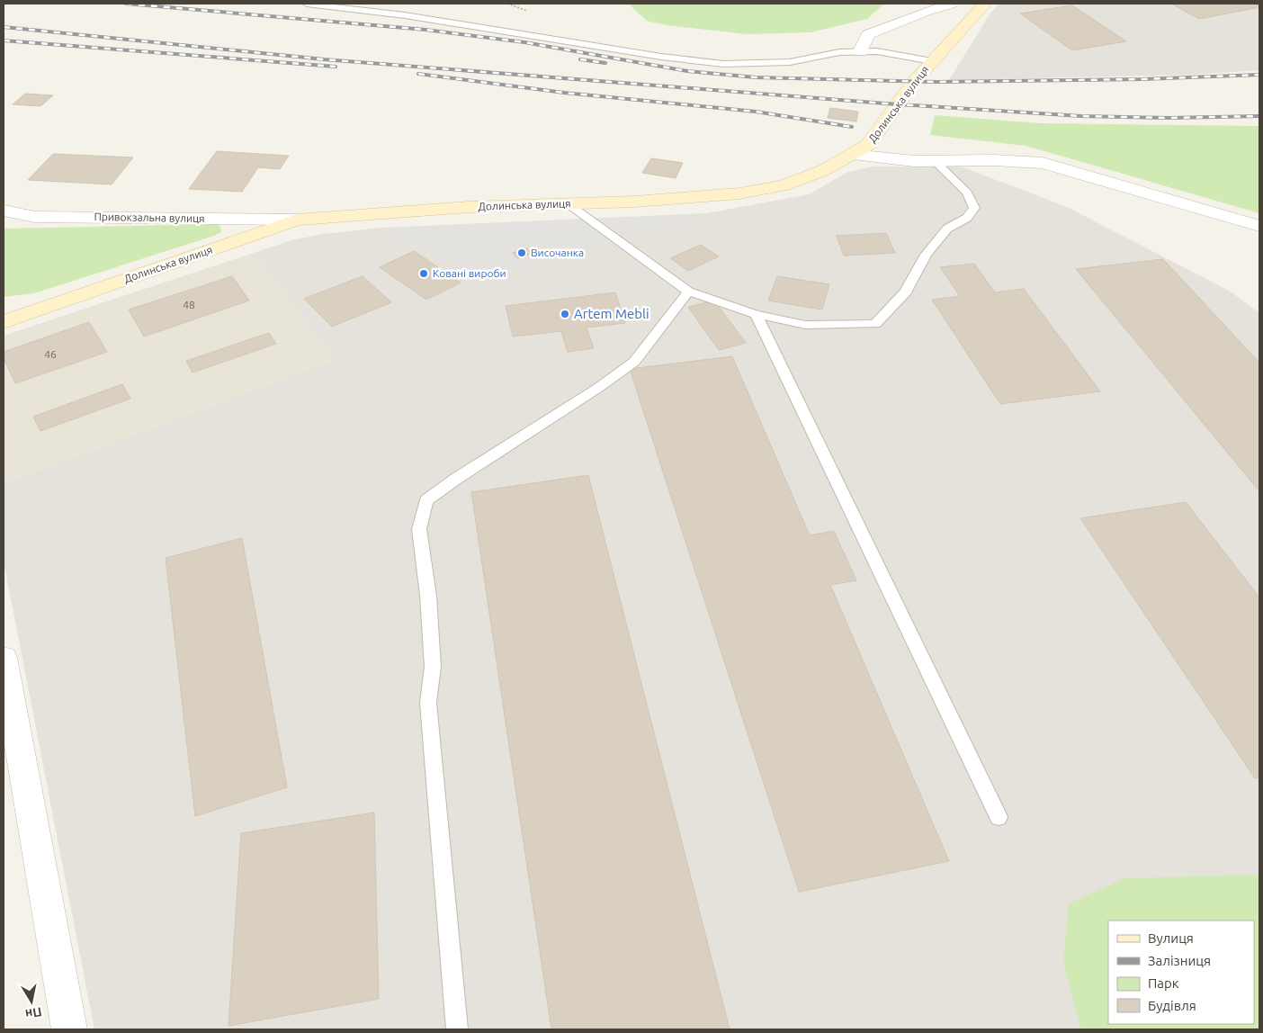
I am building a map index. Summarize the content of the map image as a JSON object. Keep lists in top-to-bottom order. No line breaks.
{"streets":{"main road":["Долинська вулиця"],"street":["Привокзальна вулиця"]},"crossings":[["Долинська вулиця","Привокзальна вулиця"]],"places":["Височанка","Ковані вироби","Artem Mebli"],"house_numbers":["48","46"],"legend":["Вулиця","Залізниця","Парк","Будівля"],"north":"bottom"}
